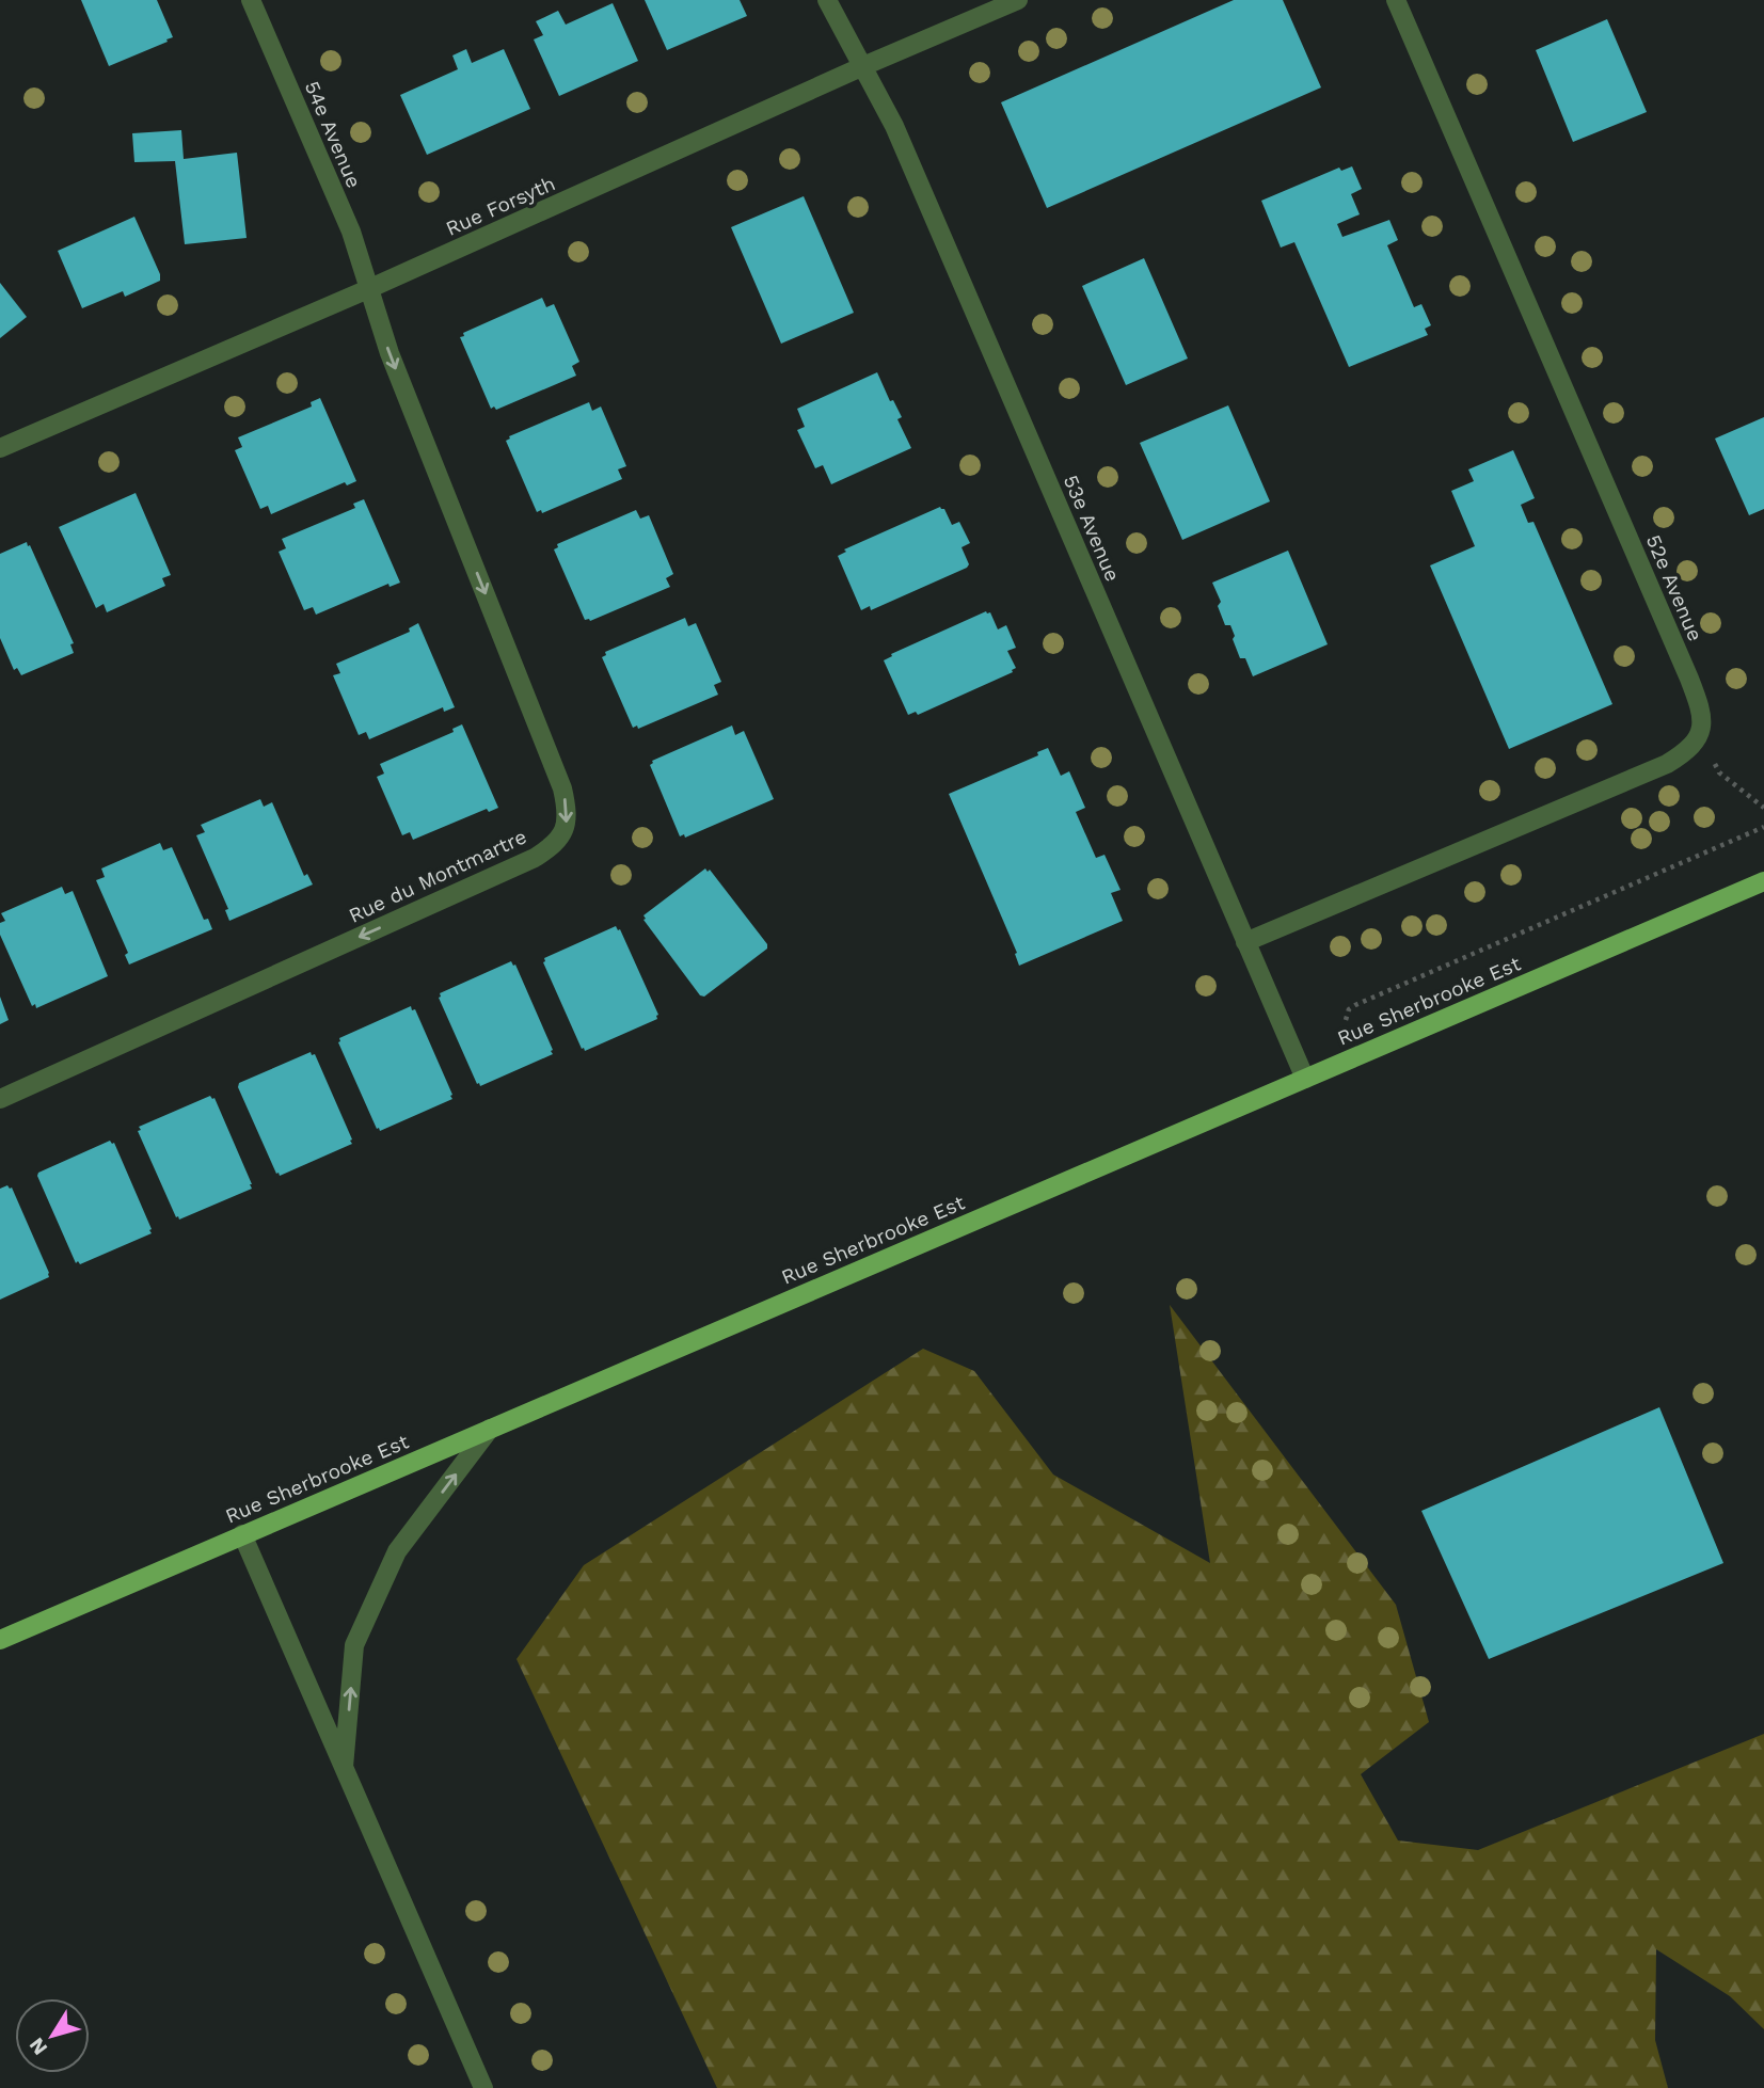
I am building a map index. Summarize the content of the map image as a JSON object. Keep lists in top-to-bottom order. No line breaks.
{"streets":{"main road":["Rue Sherbrooke Est"],"street":["54e Avenue","Rue Forsyth","53e Avenue","52e Avenue","Rue du Montmartre"]},"crossings":[["54e Avenue","Rue Forsyth"],["54e Avenue","Rue du Montmartre"],["Rue Forsyth","53e Avenue"],["Rue Forsyth","Rue du Montmartre"],["53e Avenue","Rue Sherbrooke Est"]],"north":"bottom left"}
